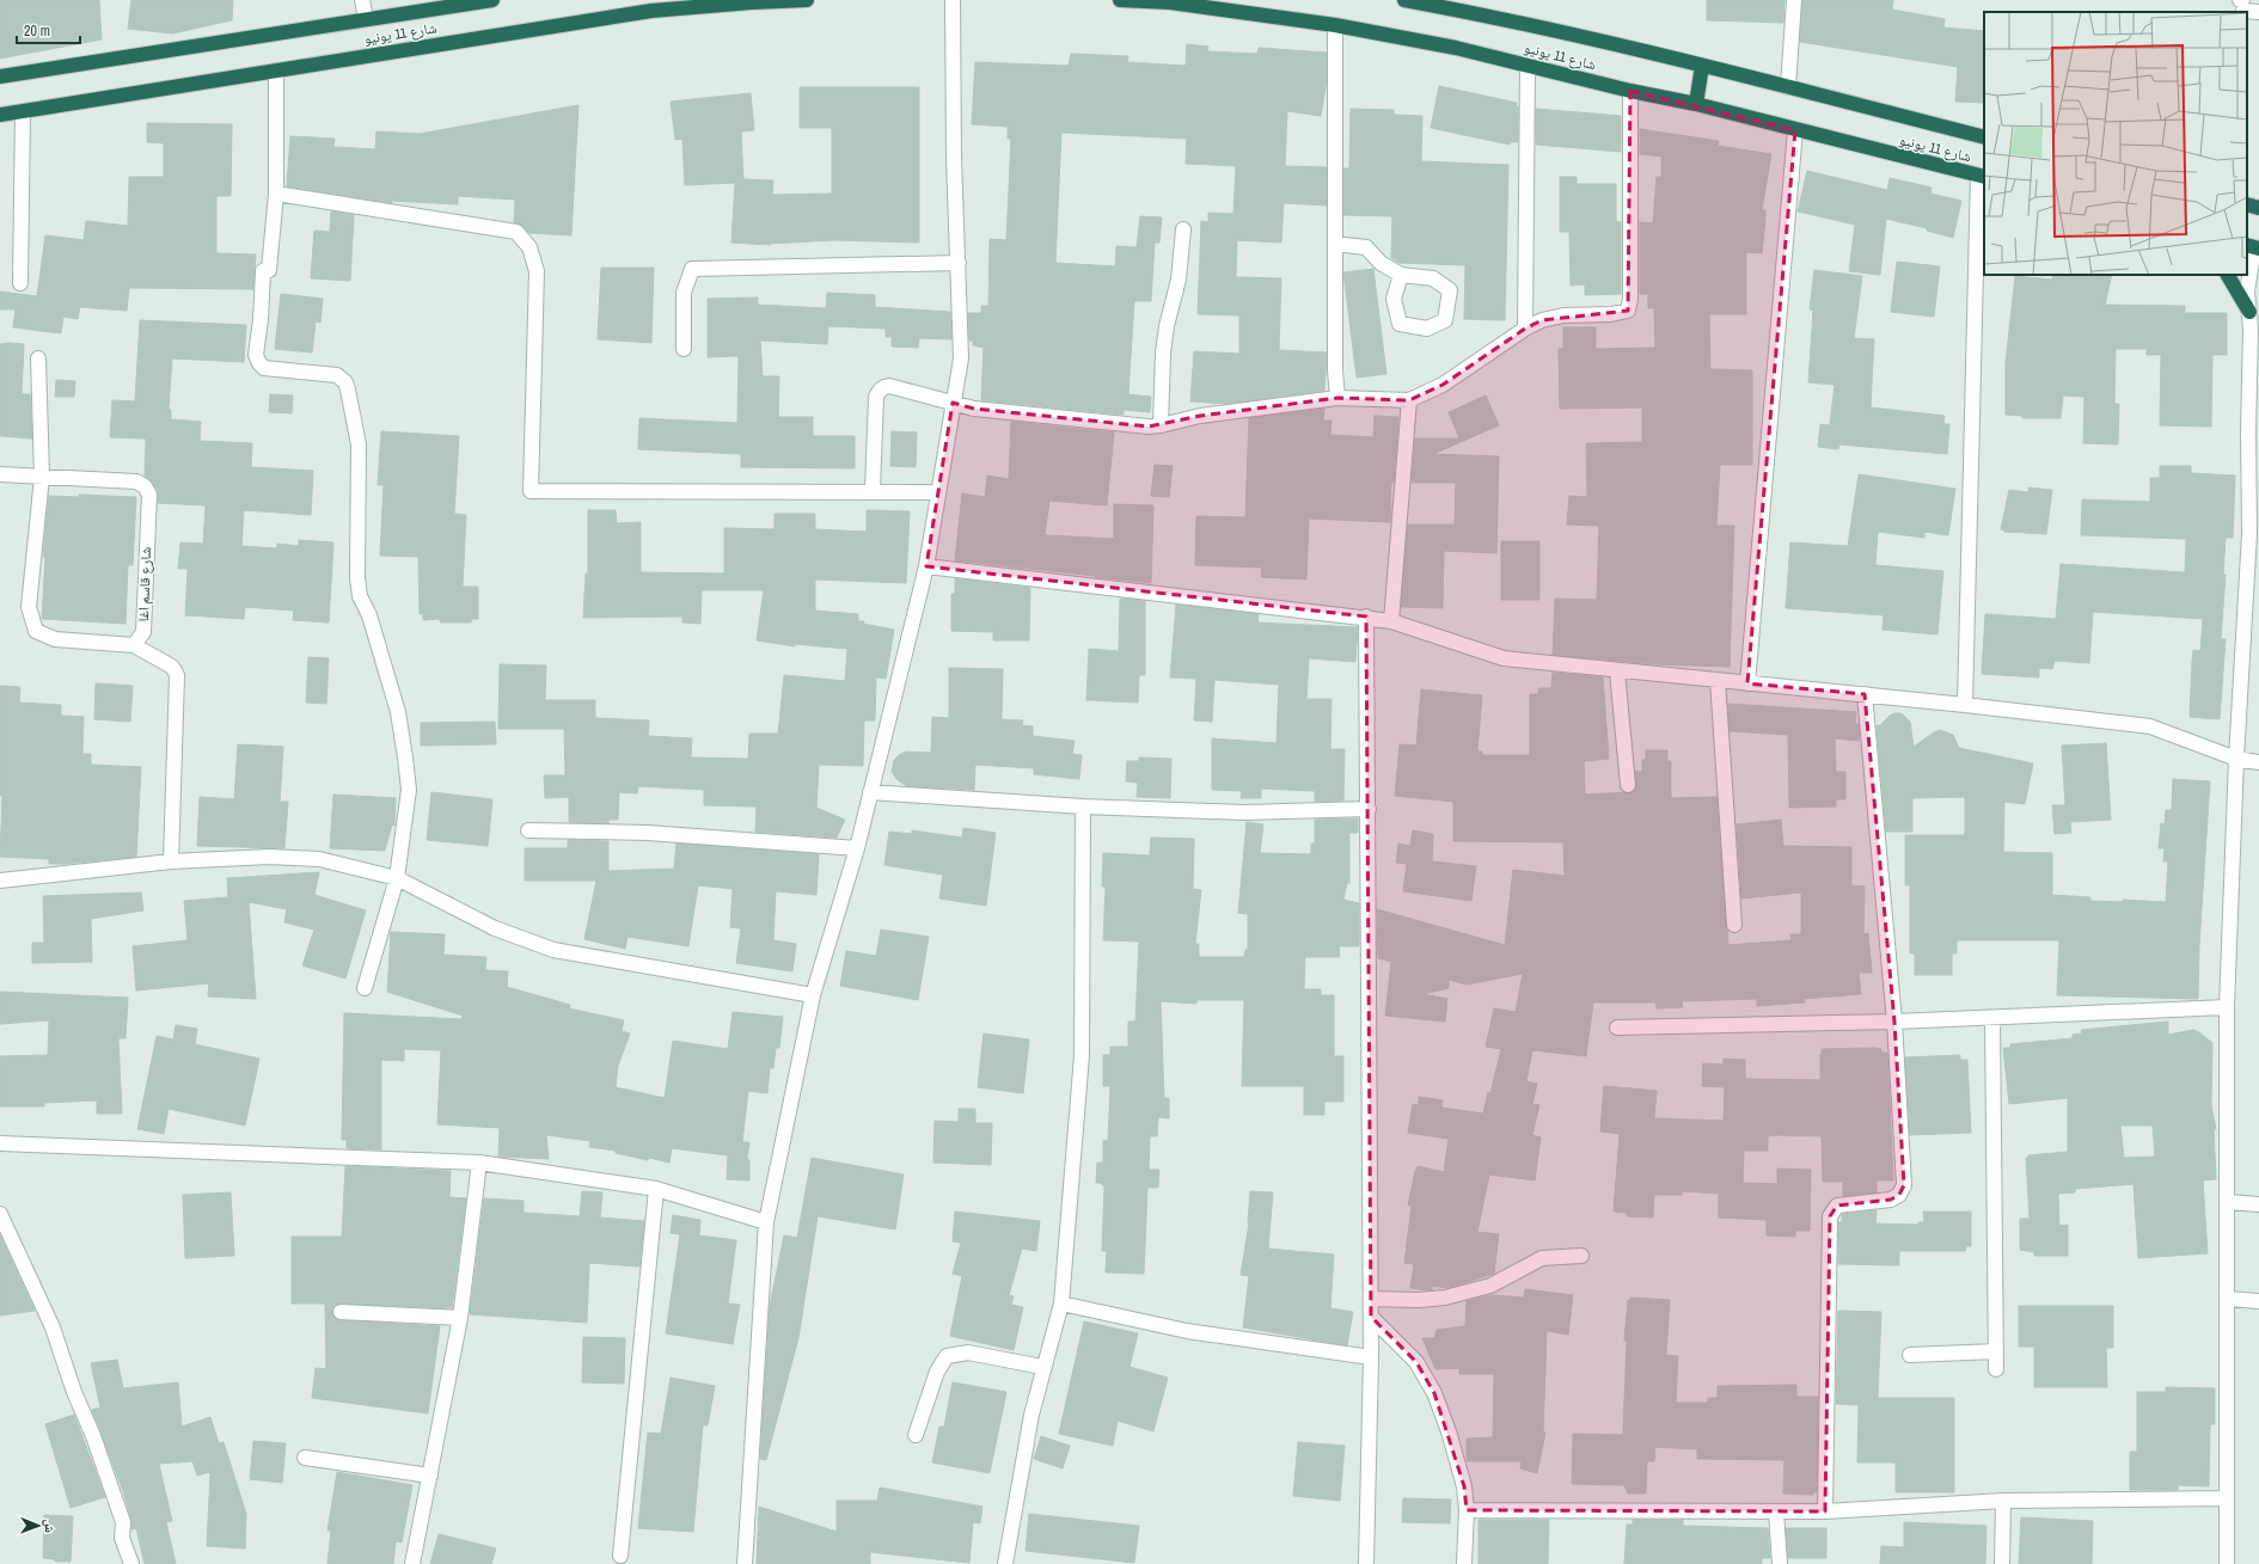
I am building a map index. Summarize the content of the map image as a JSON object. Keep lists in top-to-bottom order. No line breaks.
{"streets":{"highway":["شارع 11 يونيو"],"street":["شارع قاسم اغا"]},"scale_bar":"20 m","north":"right"}
